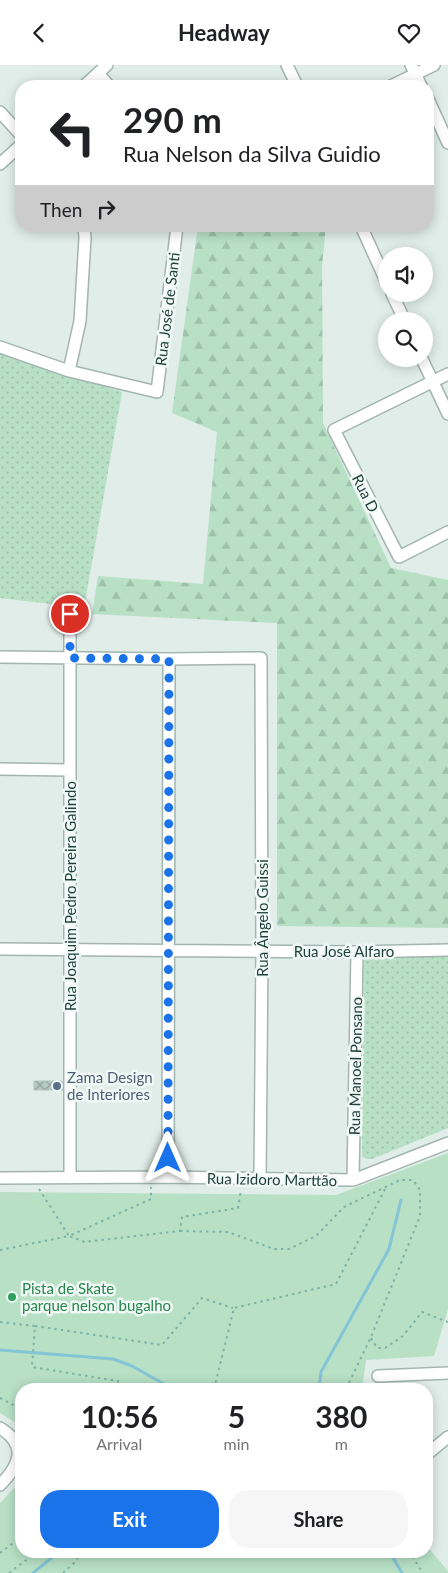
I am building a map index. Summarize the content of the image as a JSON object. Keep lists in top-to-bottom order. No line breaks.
{"streets":{"street":["Rua José de Santi","Rua D","Rua Joaquim Pedro Pereira Galindo","Rua Ângelo Guissi","Rua José Alfaro","Rua Manoel Ponsano","Rua Izidoro Marttão"]},"crossings":[["Rua Joaquim Pedro Pereira Galindo","Rua José Alfaro"],["Rua Joaquim Pedro Pereira Galindo","Rua Izidoro Marttão"],["Rua Ângelo Guissi","Rua José Alfaro"],["Rua Ângelo Guissi","Rua Izidoro Marttão"],["Rua José Alfaro","Rua Manoel Ponsano"],["Rua Manoel Ponsano","Rua Izidoro Marttão"]],"places":["Zama Design de Interiores","Pista de Skate parque nelson bugalho"],"page":{"header":"Headway","turn":["290 m","Rua Nelson da Silva Guidio"],"then":"Then","eta":["10:56","Arrival","5","min","380","m"],"buttons":["Exit","Share"]}}
